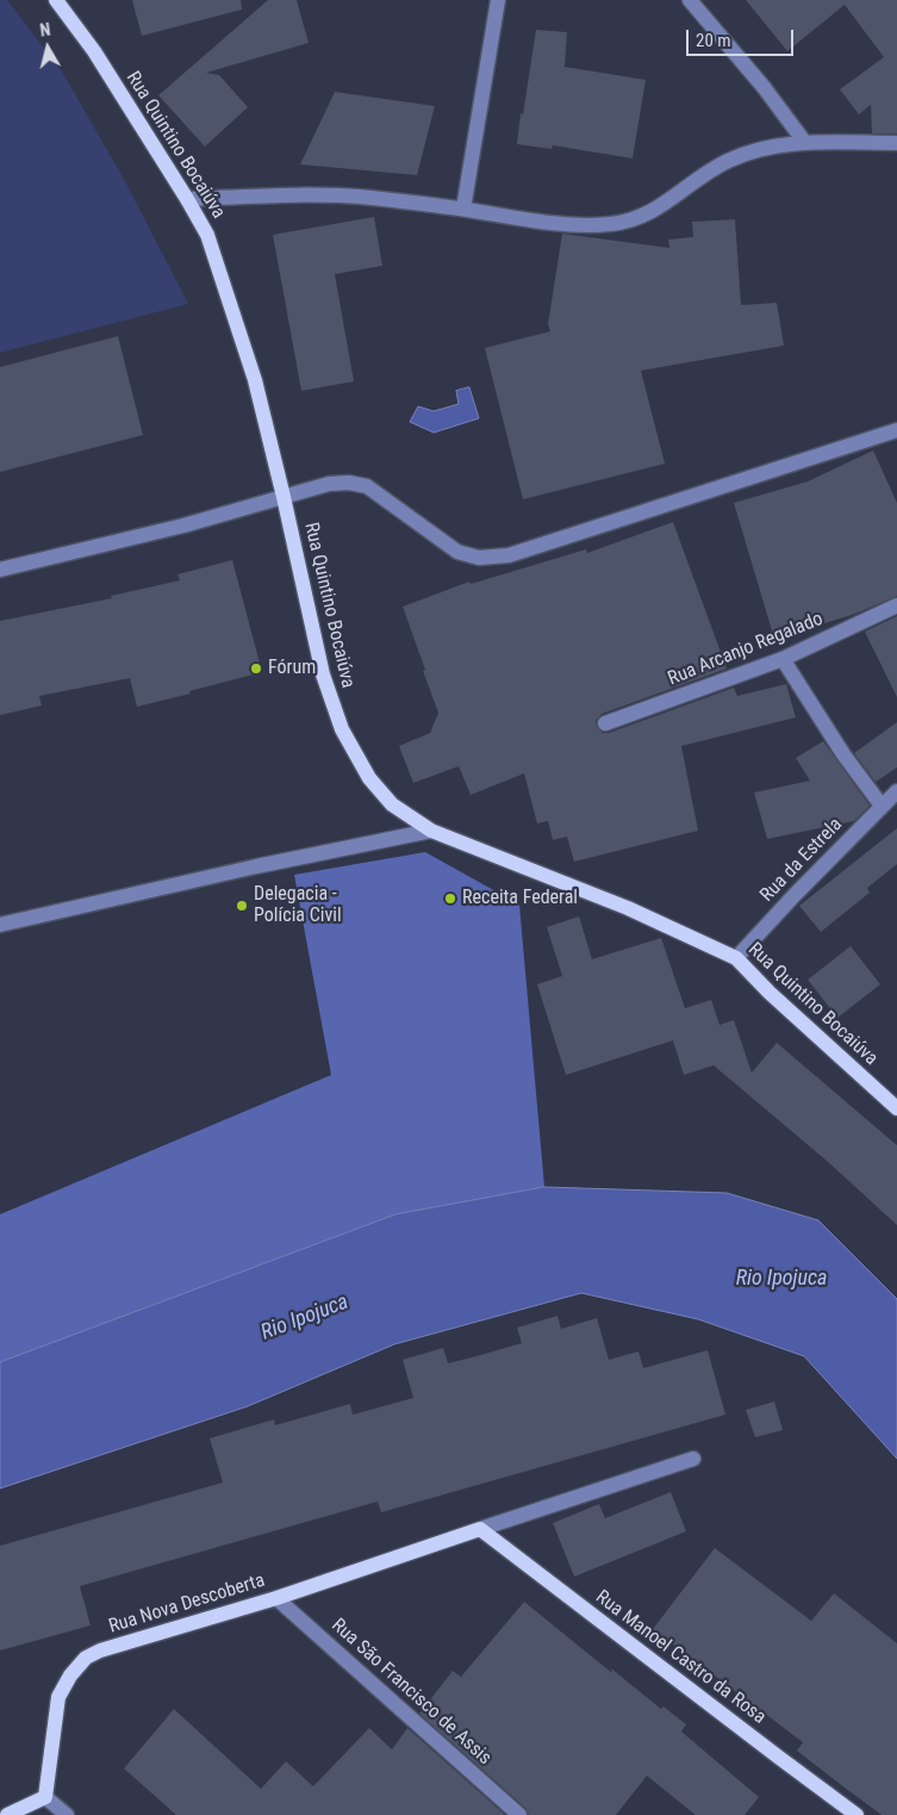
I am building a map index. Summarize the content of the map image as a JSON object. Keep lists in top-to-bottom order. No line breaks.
{"streets":{"main road":["Rua Quintino Bocaiúva","Rua Nova Descoberta","Rua Manoel Castro da Rosa"],"street":["Rua Arcanjo Regalado","Rua da Estrela","Rua São Francisco de Assis"]},"crossings":[["Rua Quintino Bocaiúva","Rua da Estrela"],["Rua Nova Descoberta","Rua Manoel Castro da Rosa"],["Rua Nova Descoberta","Rua São Francisco de Assis"]],"water":["Rio Ipojuca"],"places":["Fórum","Receita Federal","Delegacia - Polícia Civil"],"scale_bar":"20 m","north":"top"}
